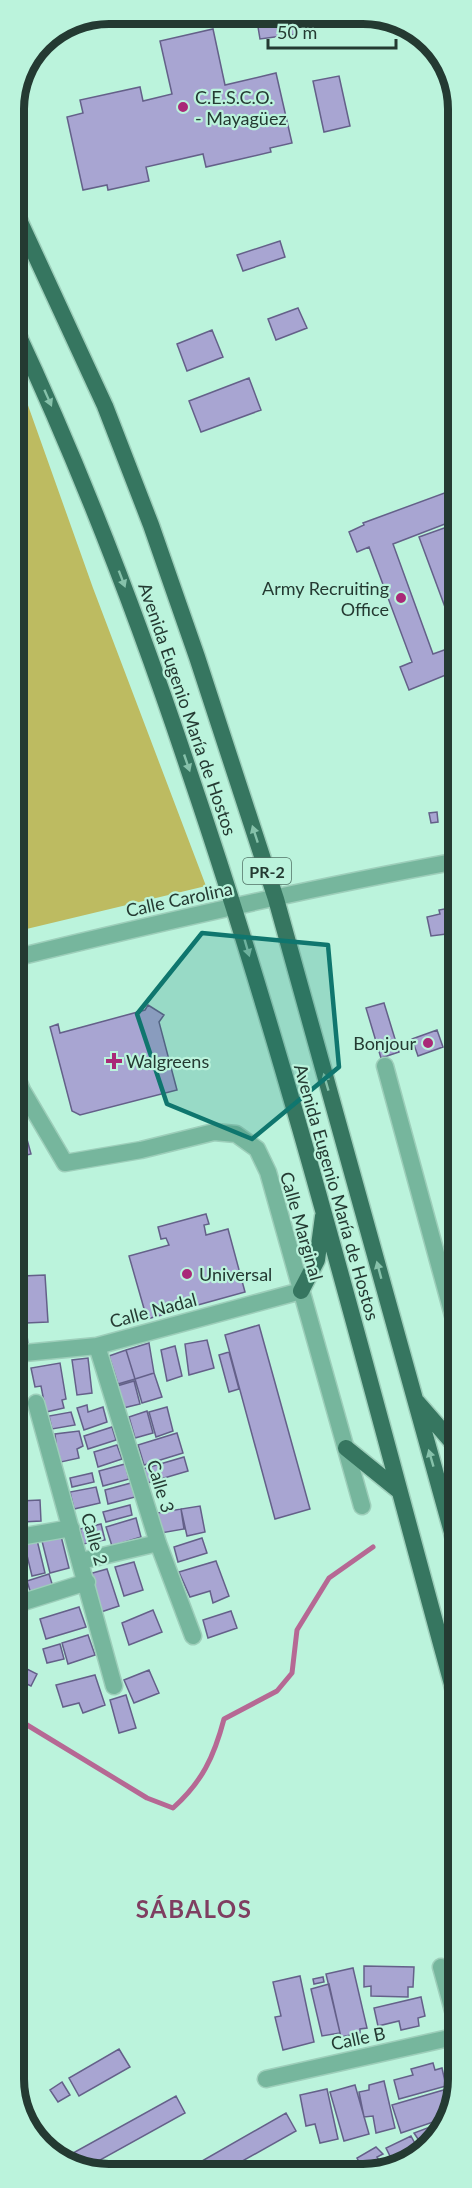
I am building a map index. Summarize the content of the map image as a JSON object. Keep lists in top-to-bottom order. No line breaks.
{"streets":{"highway":["Avenida Eugenio María de Hostos","PR-2"],"street":["Calle Carolina","Calle Marginal","Calle Nadal","Calle 3","Calle 2","Calle B"]},"crossings":[["Avenida Eugenio María de Hostos","Calle Carolina"],["Calle Marginal","Calle Nadal"],["Calle Nadal","Calle 3"]],"districts":["SÁBALOS"],"places":{"other":["C.E.S.C.O. - Mayagüez","Army Recruiting Office","Bonjour","Universal"],"health":["Walgreens"]},"scale_bar":"50 m"}
